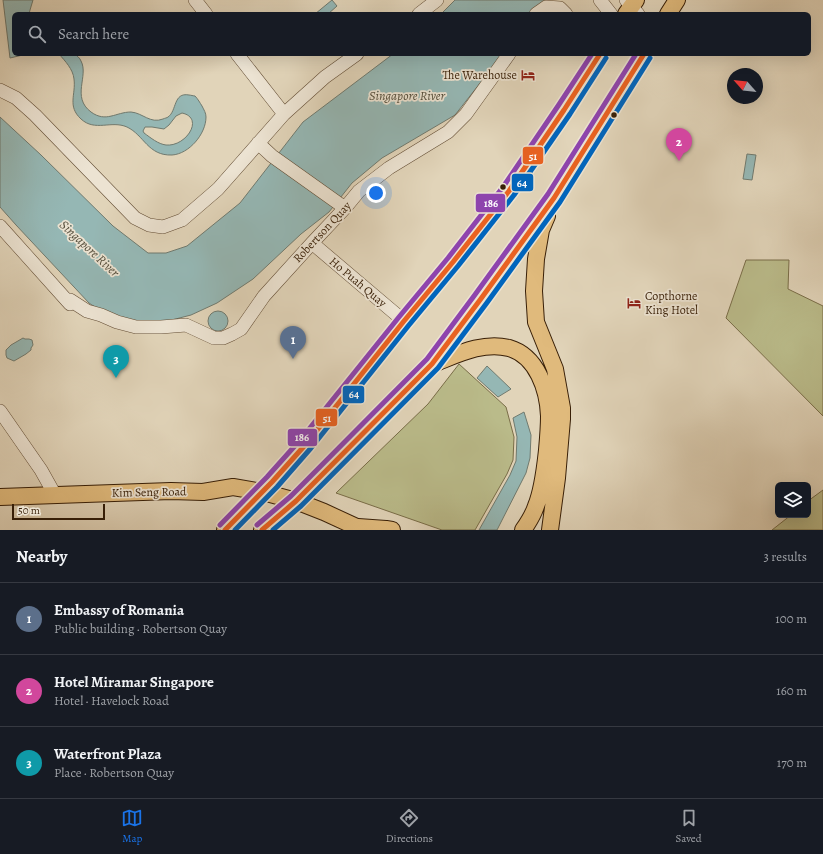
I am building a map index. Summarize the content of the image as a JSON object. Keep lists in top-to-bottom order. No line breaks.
{"streets":{"main road":["Kim Seng Road"],"street":["Robertson Quay","Ho Puah Quay"]},"crossings":[["Robertson Quay","Ho Puah Quay"]],"water":["Singapore River"],"places":{"hotel":["The Warehouse","Copthorne King Hotel"]},"lines":["transit line 51","transit line 186","transit line 64"],"scale_bar":"50 m","north":"top left","page":{"search":"Search here","pins":["2","1","3"],"scale":"50 m","heading":["Nearby","3 results"],"list":[{"mark":"1","name":"Embassy of Romania","note":"Public building · Robertson Quay","value":"100 m"},{"mark":"2","name":"Hotel Miramar Singapore","note":"Hotel · Havelock Road","value":"160 m"},{"mark":"3","name":"Waterfront Plaza","note":"Place · Robertson Quay","value":"170 m"}],"nav":["Map","Directions","Saved"]}}
